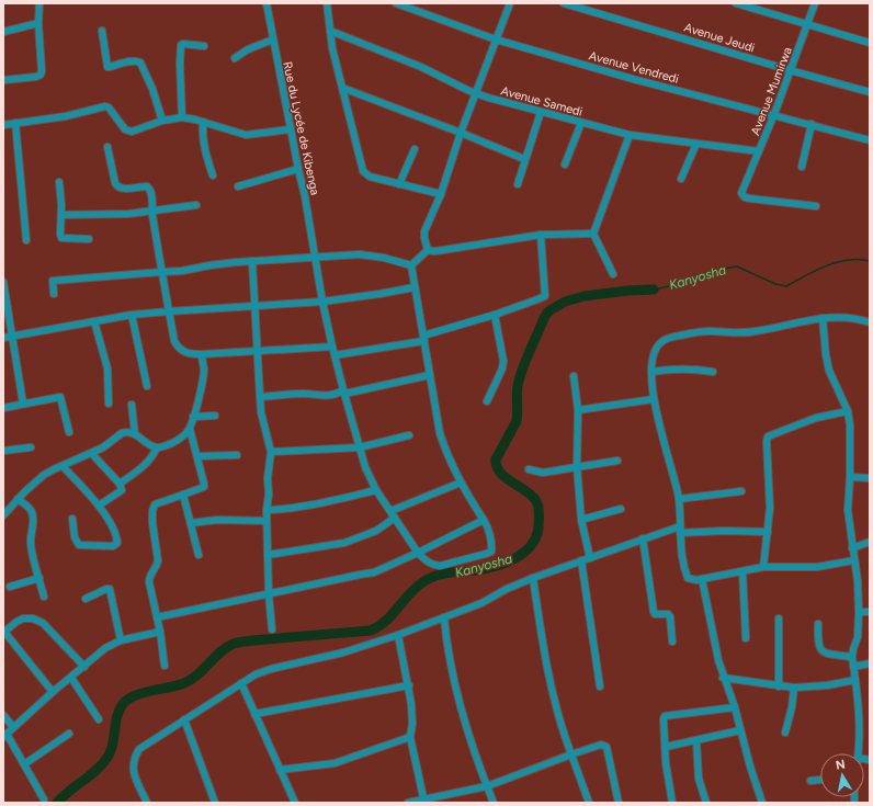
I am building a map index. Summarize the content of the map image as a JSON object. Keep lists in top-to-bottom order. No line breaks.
{"streets":{"street":["Avenue Jeudi","Avenue Vendredi","Avenue Mumirwa","Avenue Samedi","Rue du Lycée de Kibenga"]},"crossings":[["Avenue Jeudi","Avenue Mumirwa"],["Avenue Vendredi","Avenue Mumirwa"],["Avenue Mumirwa","Avenue Samedi"]],"water":["Kanyosha"],"north":"top"}
